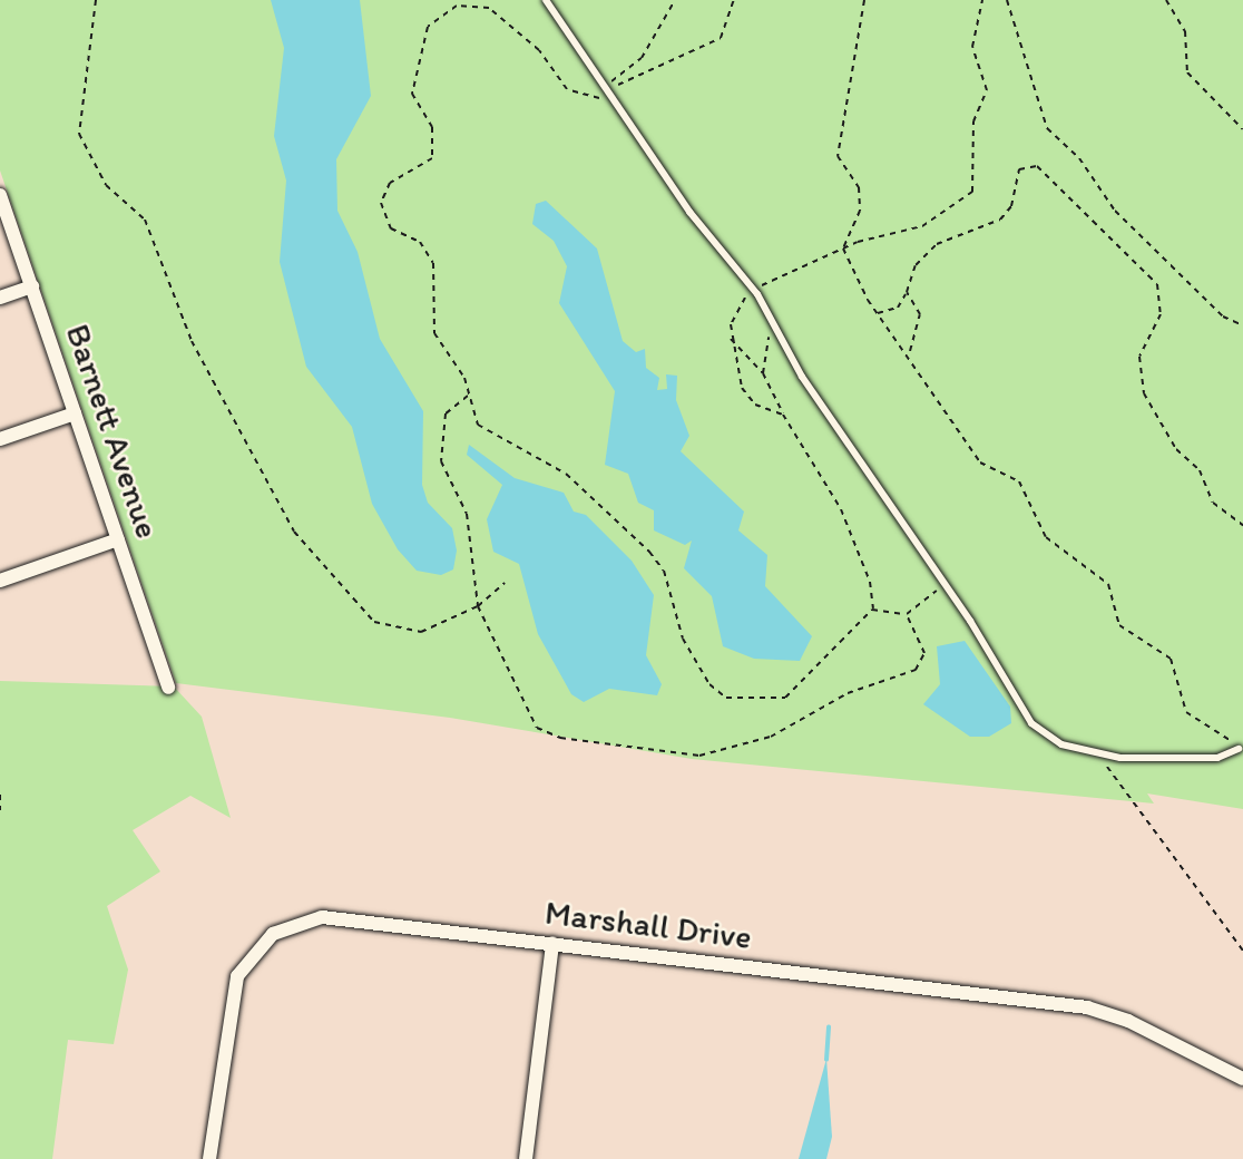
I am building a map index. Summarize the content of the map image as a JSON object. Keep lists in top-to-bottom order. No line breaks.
{"streets":{"street":["Barnett Avenue","Marshall Drive"]}}
